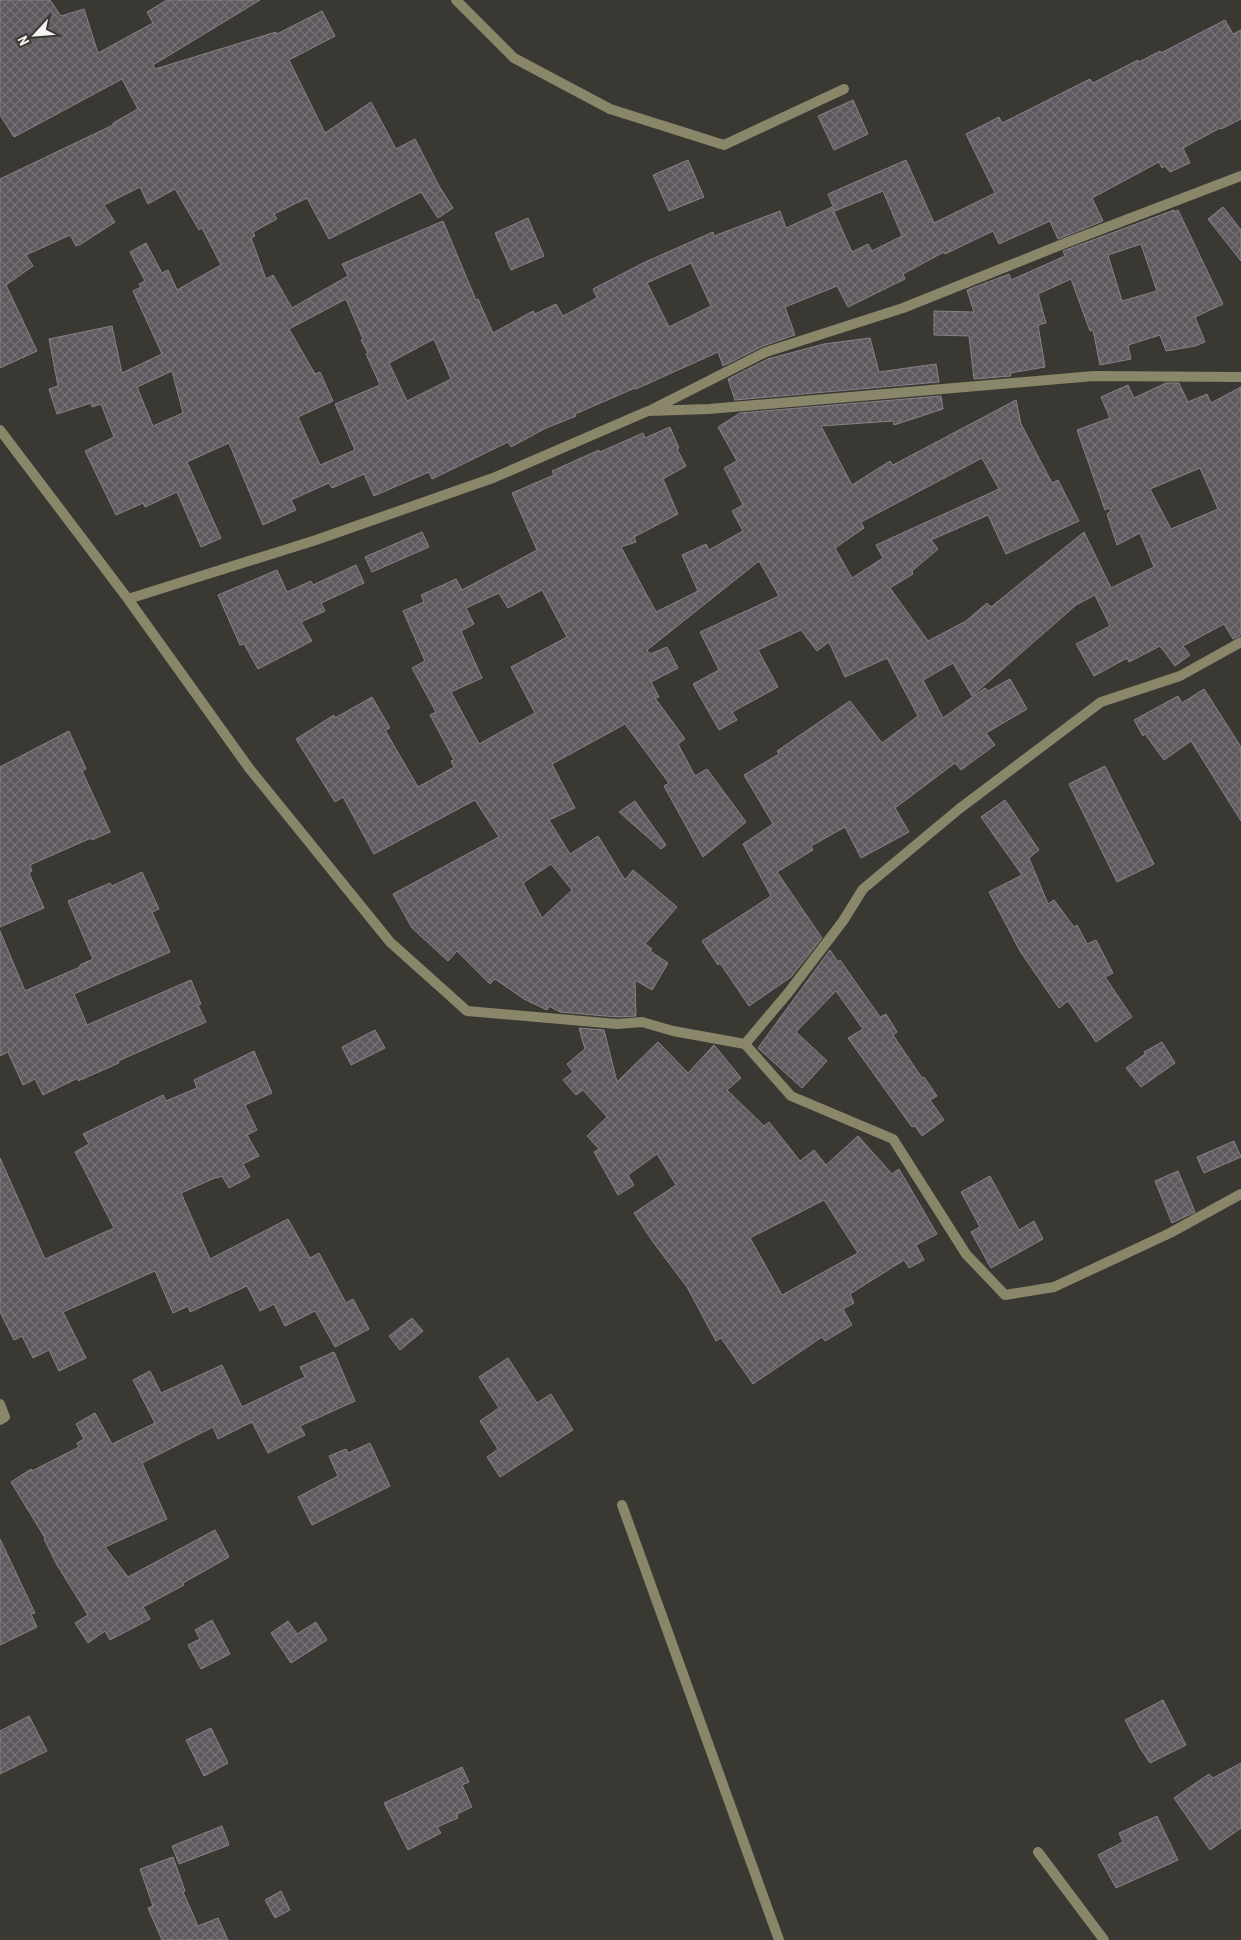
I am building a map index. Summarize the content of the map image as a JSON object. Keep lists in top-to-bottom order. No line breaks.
{"north":"bottom left"}
